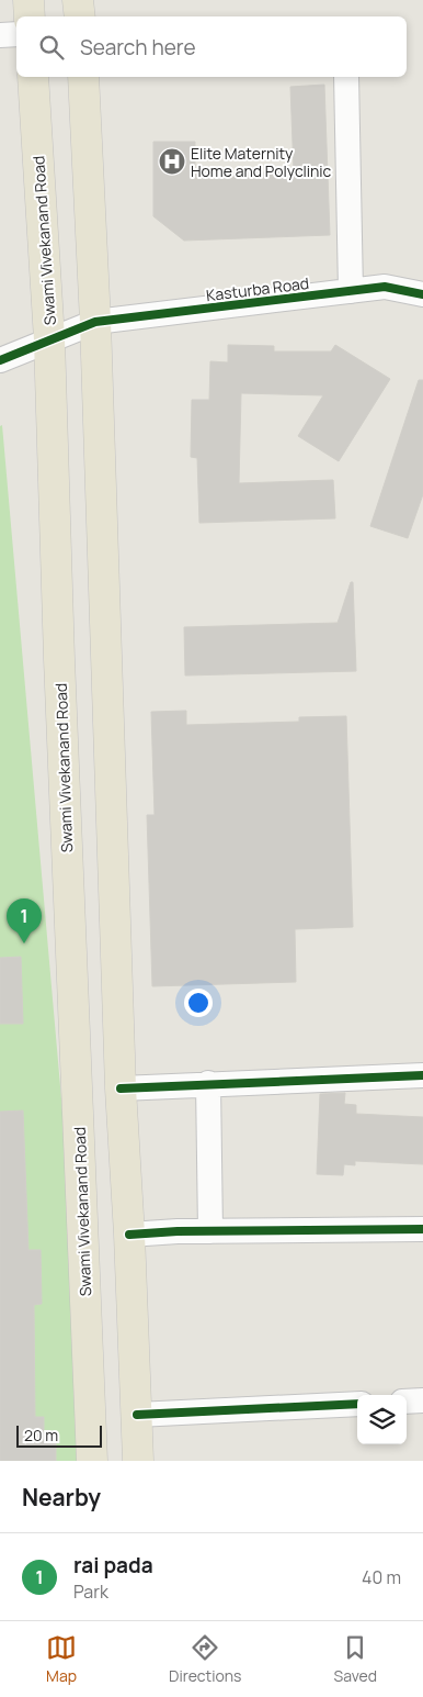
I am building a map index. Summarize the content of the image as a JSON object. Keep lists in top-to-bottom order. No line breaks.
{"streets":{"main road":["Swami Vivekanand Road"],"street":["Kasturba Road"]},"crossings":[["Swami Vivekanand Road","Kasturba Road"]],"places":{"hospital":["Elite Maternity Home and Polyclinic"]},"scale_bar":"20 m","page":{"search":"Search here","pins":"1","scale":"20 m","heading":"Nearby","list":[{"mark":"1","name":"rai pada","note":"Park","value":"40 m"}],"nav":["Map","Directions","Saved"]}}
